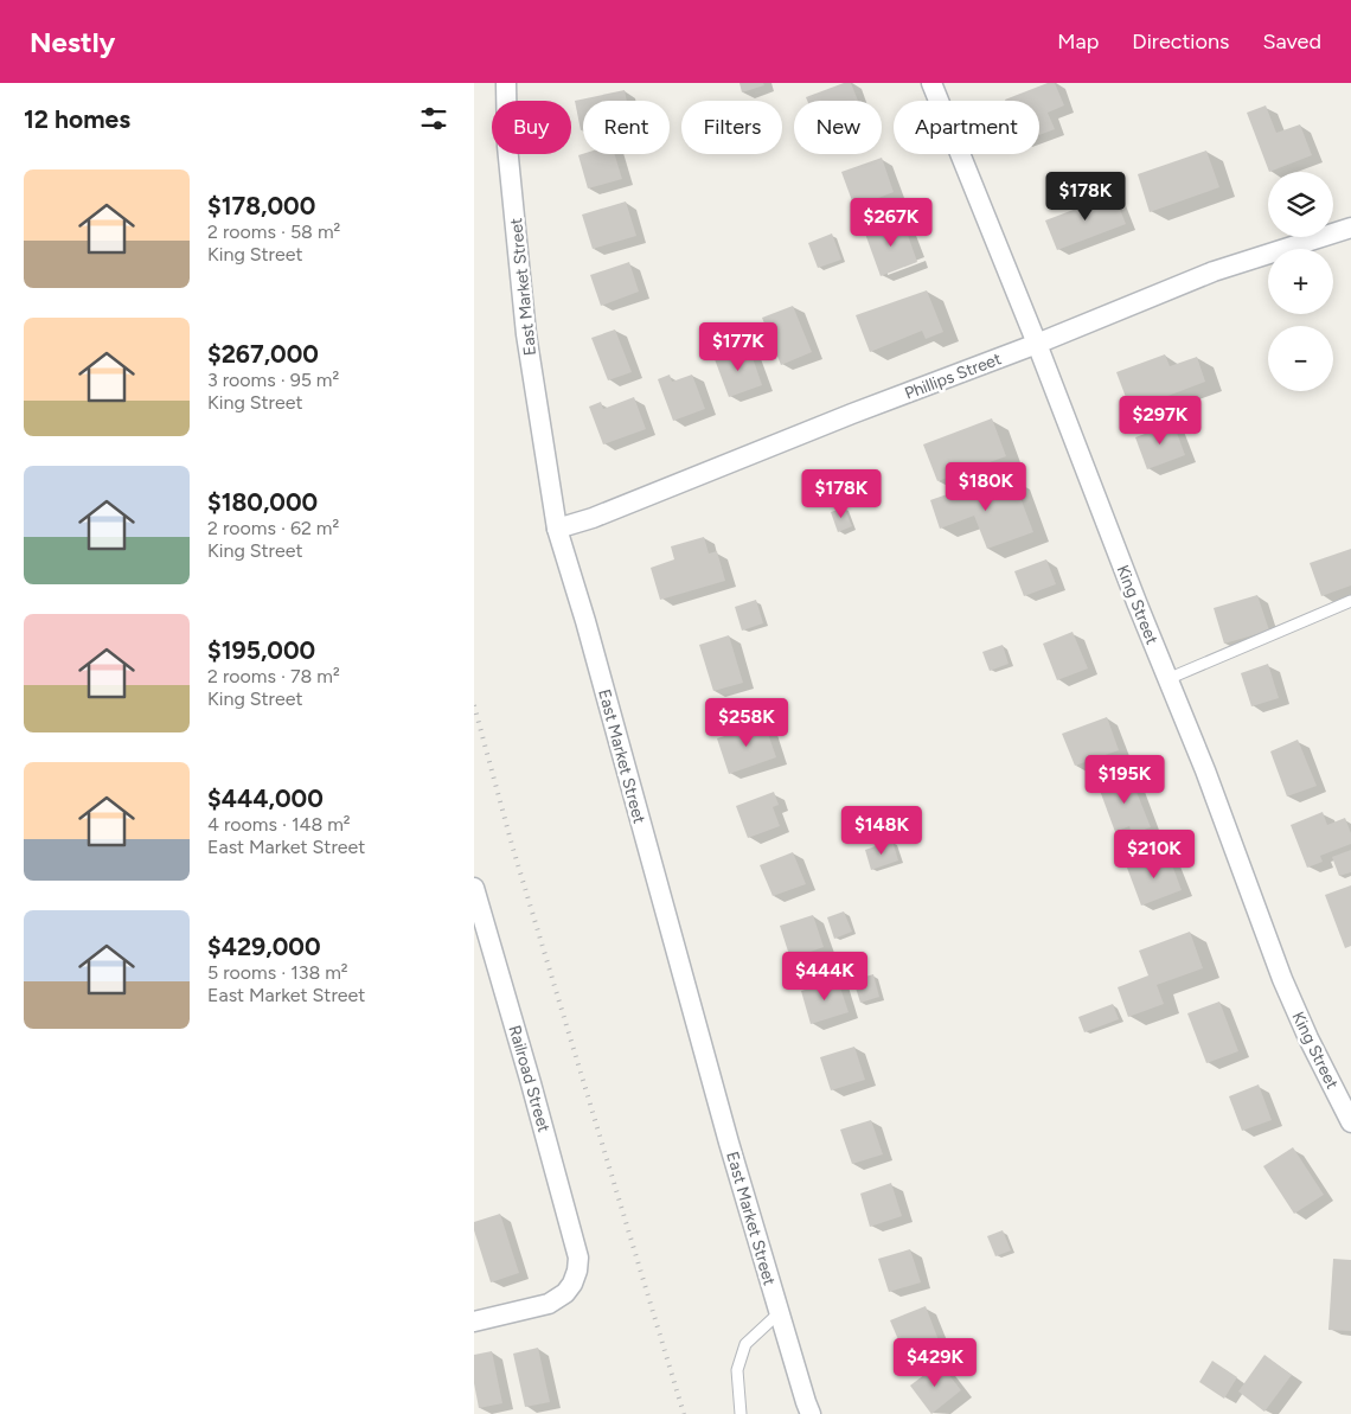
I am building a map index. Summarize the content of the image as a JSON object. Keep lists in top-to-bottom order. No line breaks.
{"streets":{"street":["East Market Street","Phillips Street","King Street","Railroad Street"]},"crossings":[["East Market Street","Phillips Street"],["Phillips Street","King Street"]],"page":{"header":"Nestly","nav":["Map","Directions","Saved"],"heading":"12 homes","chip":["Buy","Rent","Filters","New","Apartment"],"list":[{"name":"$178,000","note":"2 rooms · 58 m² · King Street"},{"name":"$267,000","note":"3 rooms · 95 m² · King Street"},{"name":"$180,000","note":"2 rooms · 62 m² · King Street"},{"name":"$195,000","note":"2 rooms · 78 m² · King Street"},{"name":"$444,000","note":"4 rooms · 148 m² · East Market Street"},{"name":"$429,000","note":"5 rooms · 138 m² · East Market Street"}],"map_buttons":["+","−"],"price":["$178K","$267K","$177K","$297K","$180K","$178K","$258K","$195K","$148K","$210K","$444K","$429K"]}}
